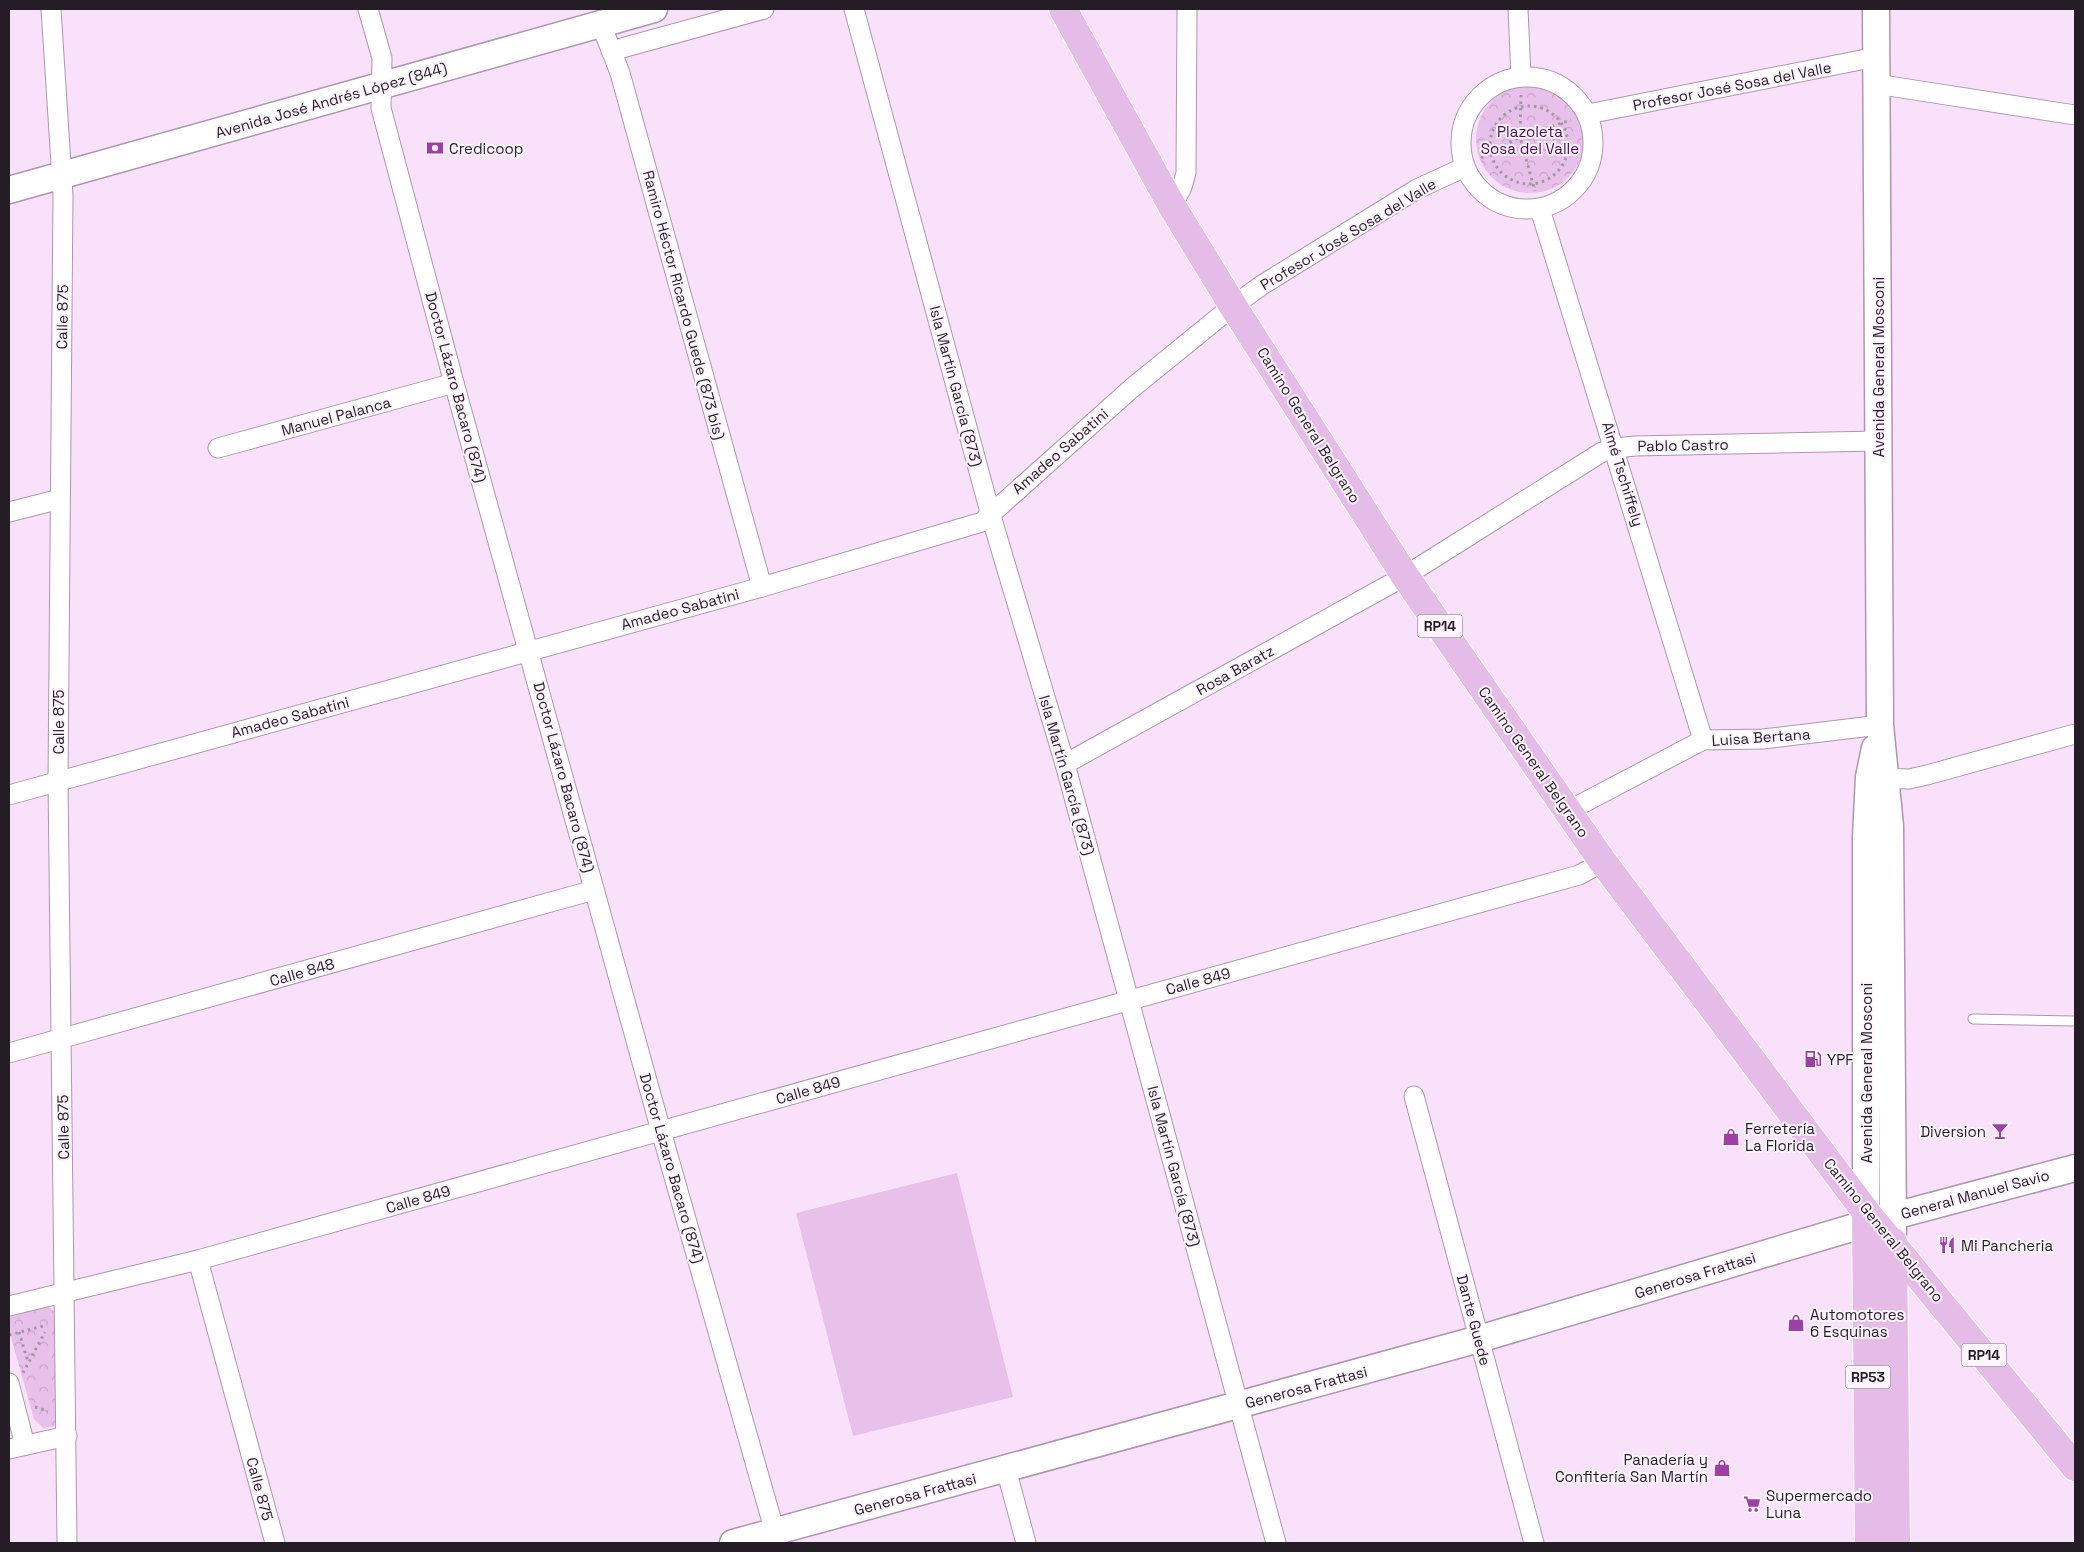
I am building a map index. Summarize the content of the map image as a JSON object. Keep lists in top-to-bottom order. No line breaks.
{"streets":{"main road":["Avenida José Andrés López (844)","Avenida General Mosconi","Camino General Belgrano","RP14","General Manuel Savio","Generosa Frattasi","RP53"],"street":["Profesor José Sosa del Valle","Ramiro Héctor Ricardo Guede (873 bis)","Calle 875","Isla Martín García (873)","Doctor Lázaro Bacaro (874)","Manuel Palanca","Pablo Castro","Amadeo Sabatini","Aimé Tschiffely","Rosa Baratz","Luisa Bertana","Calle 848","Calle 849","Dante Guede"]},"crossings":[["Profesor José Sosa del Valle","Avenida General Mosconi"],["Profesor José Sosa del Valle","Camino General Belgrano"],["Profesor José Sosa del Valle","Amadeo Sabatini"],["Avenida José Andrés López (844)","Ramiro Héctor Ricardo Guede (873 bis)"],["Avenida José Andrés López (844)","Calle 875"],["Avenida José Andrés López (844)","Doctor Lázaro Bacaro (874)"],["Ramiro Héctor Ricardo Guede (873 bis)","Amadeo Sabatini"],["Calle 875","Amadeo Sabatini"],["Calle 875","Calle 848"],["Calle 875","Calle 849"],["Avenida General Mosconi","Camino General Belgrano"],["Avenida General Mosconi","Pablo Castro"],["Avenida General Mosconi","Luisa Bertana"],["Avenida General Mosconi","General Manuel Savio"],["Avenida General Mosconi","Generosa Frattasi"],["Isla Martín García (873)","Amadeo Sabatini"],["Isla Martín García (873)","Rosa Baratz"],["Isla Martín García (873)","Calle 849"],["Isla Martín García (873)","Generosa Frattasi"],["Doctor Lázaro Bacaro (874)","Manuel Palanca"],["Doctor Lázaro Bacaro (874)","Amadeo Sabatini"],["Doctor Lázaro Bacaro (874)","Calle 848"],["Doctor Lázaro Bacaro (874)","Calle 849"],["Doctor Lázaro Bacaro (874)","Generosa Frattasi"],["Camino General Belgrano","Pablo Castro"],["Camino General Belgrano","Amadeo Sabatini"],["Camino General Belgrano","Rosa Baratz"],["Camino General Belgrano","Luisa Bertana"],["Camino General Belgrano","Calle 849"],["Camino General Belgrano","General Manuel Savio"],["Camino General Belgrano","Generosa Frattasi"],["Pablo Castro","Aimé Tschiffely"],["Pablo Castro","Rosa Baratz"],["Aimé Tschiffely","Luisa Bertana"],["General Manuel Savio","Generosa Frattasi"],["Generosa Frattasi","Dante Guede"]],"parks":["Plazoleta Sosa del Valle"],"places":{"bank":["Credicoop"],"fuel station":["YPF"],"bar":["Diversion"],"shop":["Ferretería La Florida","Automotores 6 Esquinas","Panadería y Confitería San Martín"],"restaurant":["Mi Pancheria"],"supermarket":["Supermercado Luna"]}}
